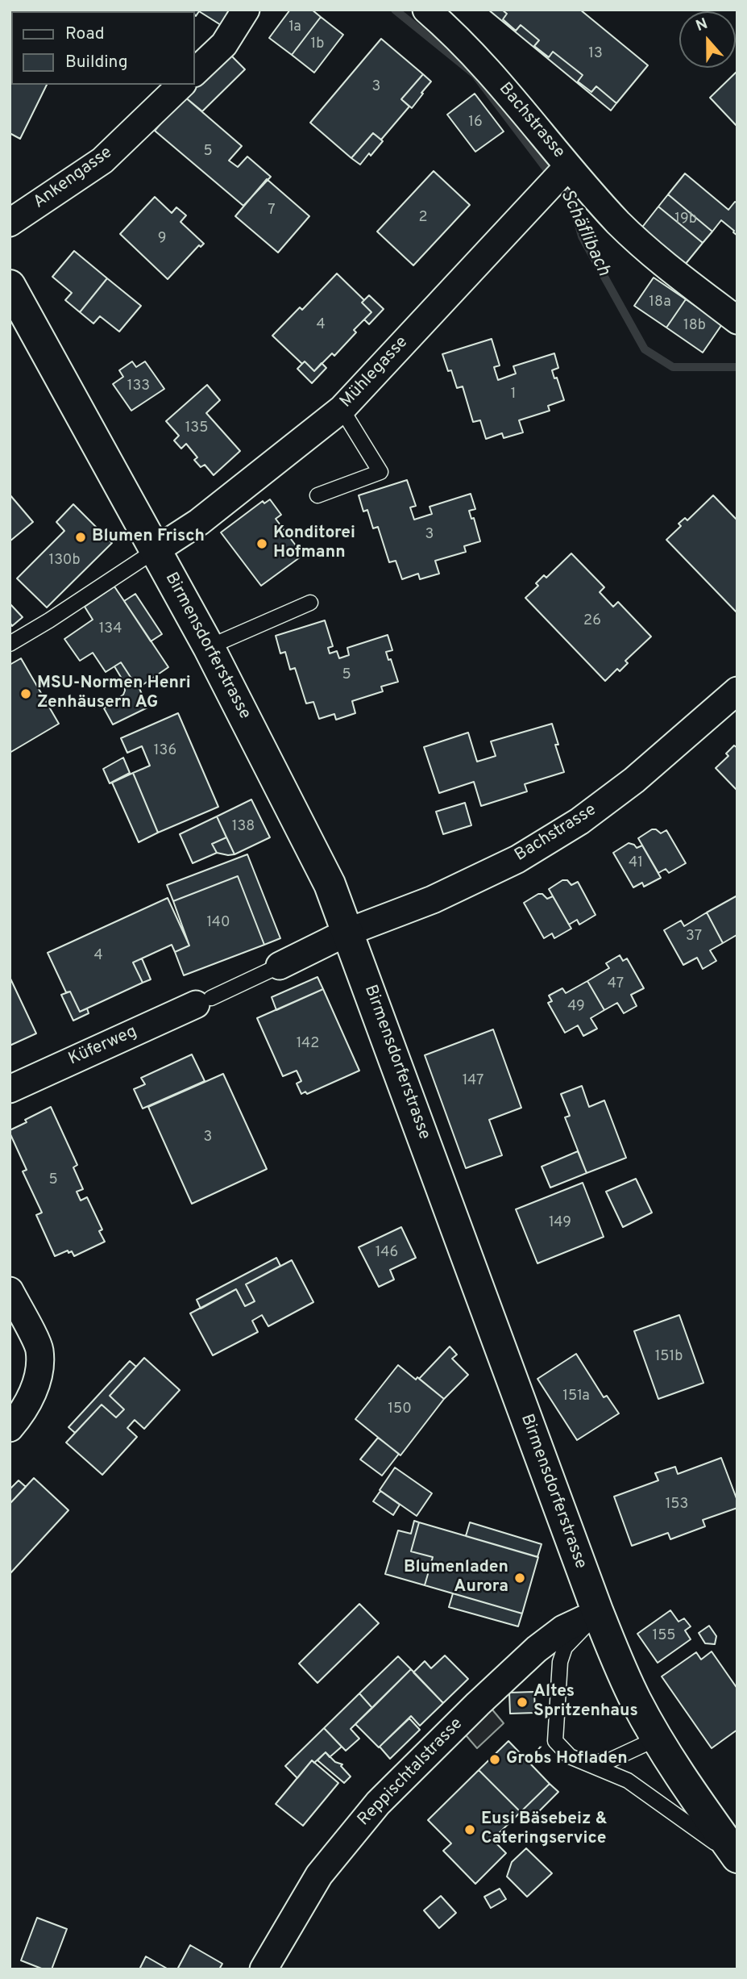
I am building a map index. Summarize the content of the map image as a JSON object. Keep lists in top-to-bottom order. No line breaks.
{"streets":{"main road":["Birmensdorferstrasse"],"street":["Bachstrasse","Ankengasse","Mühlegasse","Küferweg","Reppischtalstrasse"]},"crossings":[["Bachstrasse","Mühlegasse"],["Bachstrasse","Birmensdorferstrasse"],["Bachstrasse","Küferweg"],["Mühlegasse","Birmensdorferstrasse"],["Birmensdorferstrasse","Küferweg"],["Birmensdorferstrasse","Reppischtalstrasse"]],"water":["Schäflibach"],"places":["Blumen Frisch","Konditorei Hofmann","MSU-Normen Henri Zenhäusern AG","Blumenladen Aurora","Altes Spritzenhaus","Grob´s Hofladen","Eusi Bäsebeiz & Cateringservice"],"house_numbers":["1a","1b","13","3","16","5","7","2","19b","9","18a","4","18b","133","1","135","3","130b","26","134","5","136","138","41","140","37","4","47","49","142","147","3","5","149","146","151b","151a","150","153","155"],"legend":["Road","Building"],"north":"top"}
